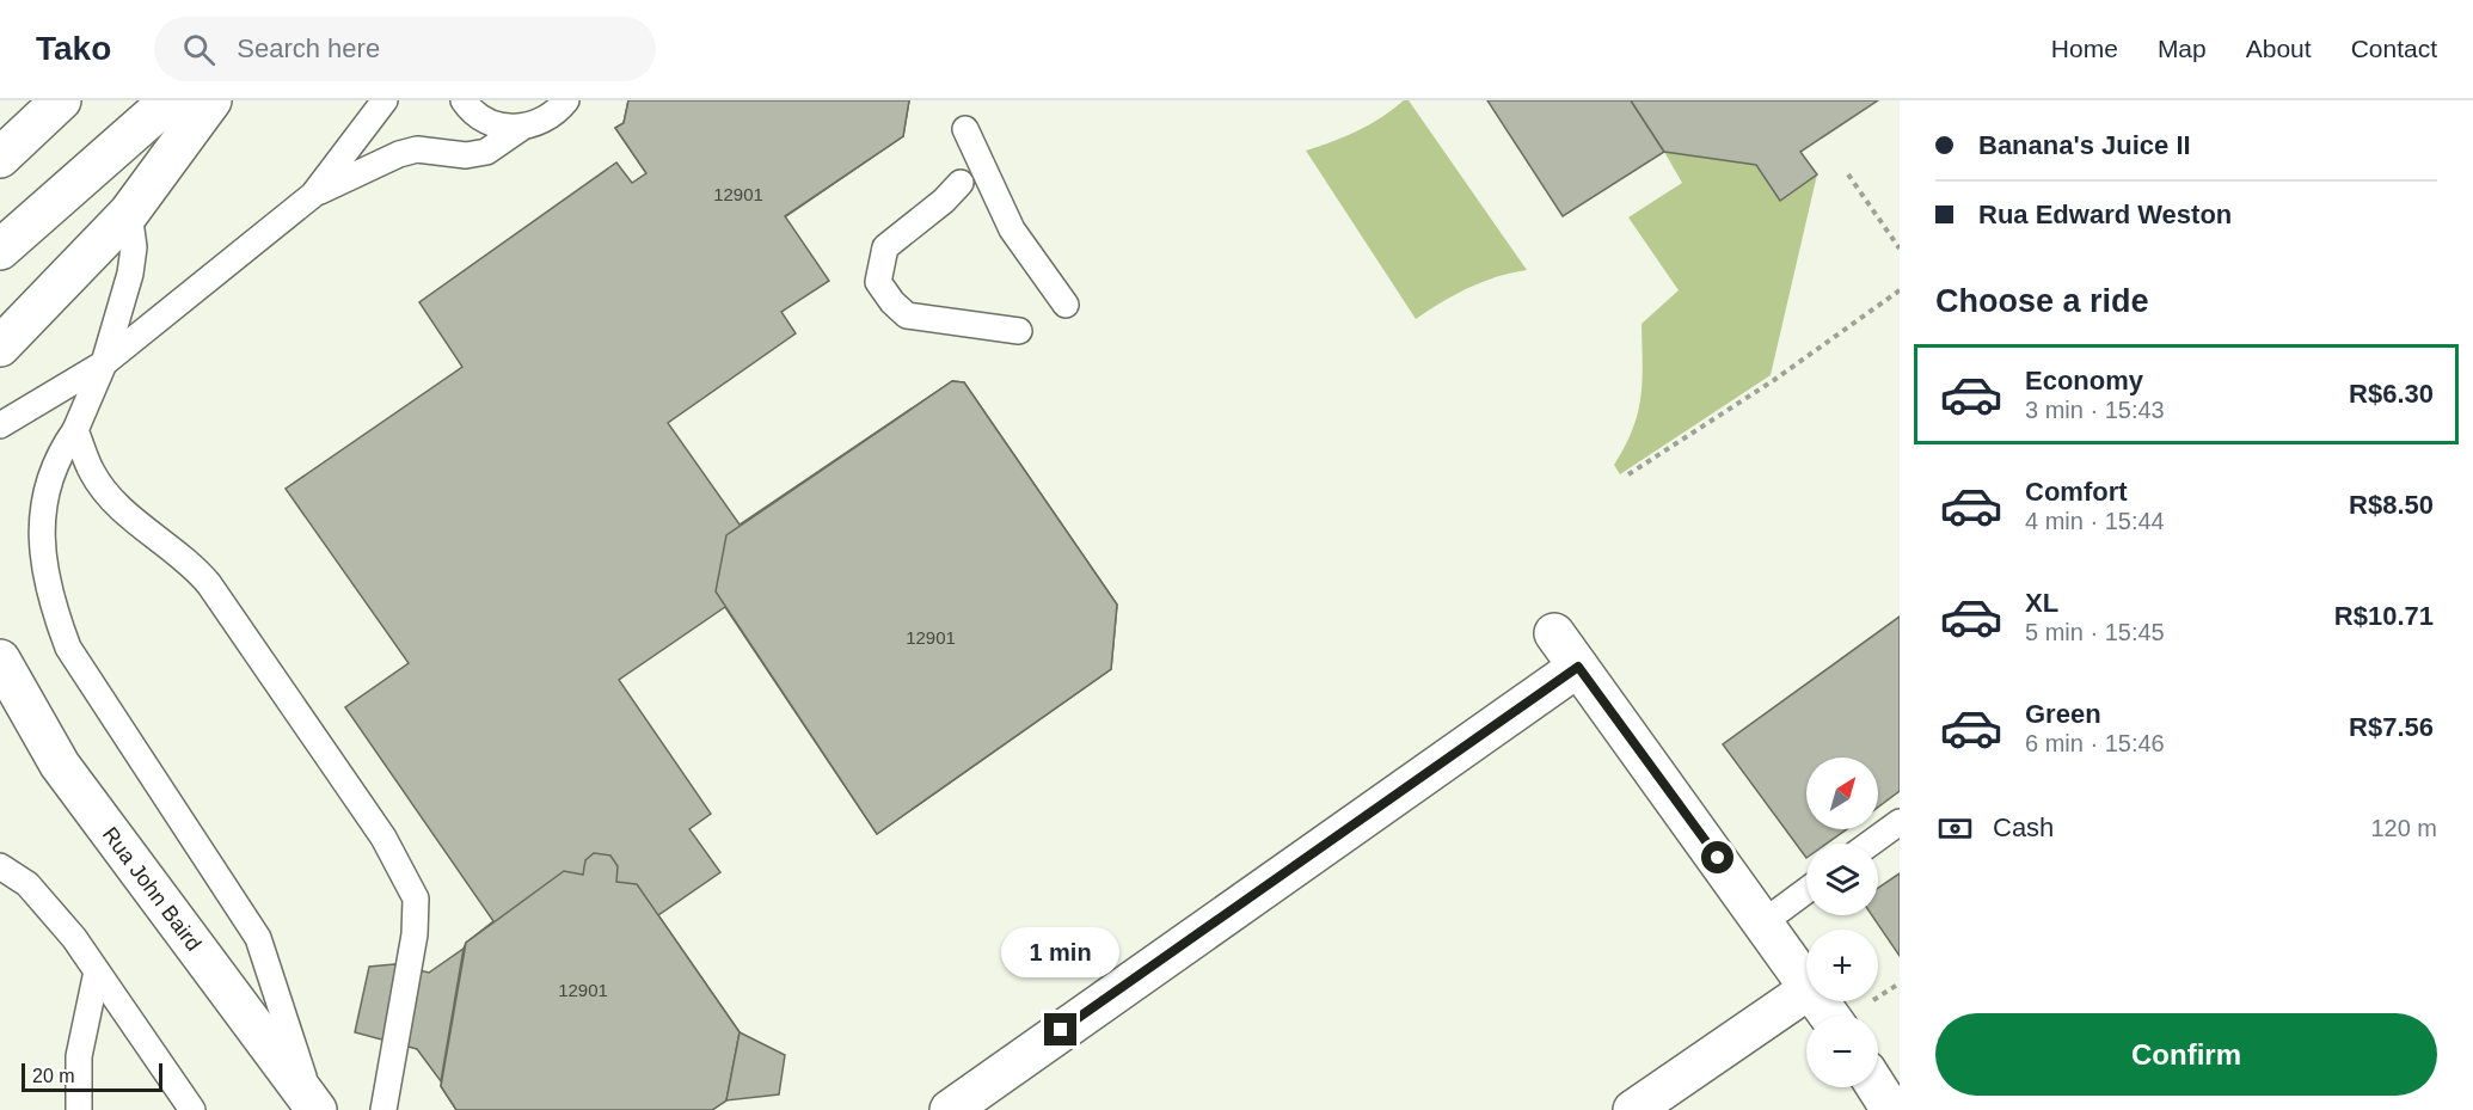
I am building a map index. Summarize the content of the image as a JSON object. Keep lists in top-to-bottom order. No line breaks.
{"streets":{"main road":["Rua John Baird"]},"house_numbers":["12901","12901","12901"],"scale_bar":"20 m","north":"top right","page":{"header":"Tako","search":"Search here","nav":["Home","Map","About","Contact"],"banner":["Banana's Juice II","Rua Edward Weston"],"heading":"Choose a ride","list":[{"name":"Economy","note":"3 min · 15:43","value":"R$6.30"},{"name":"Comfort","note":"4 min · 15:44","value":"R$8.50"},{"name":"XL","note":"5 min · 15:45","value":"R$10.71"},{"name":"Green","note":"6 min · 15:46","value":"R$7.56"}],"map_buttons":["+","−"],"pay":["Cash","120 m"],"bubble":"1 min","buttons":"Confirm","scale":"20 m"}}
